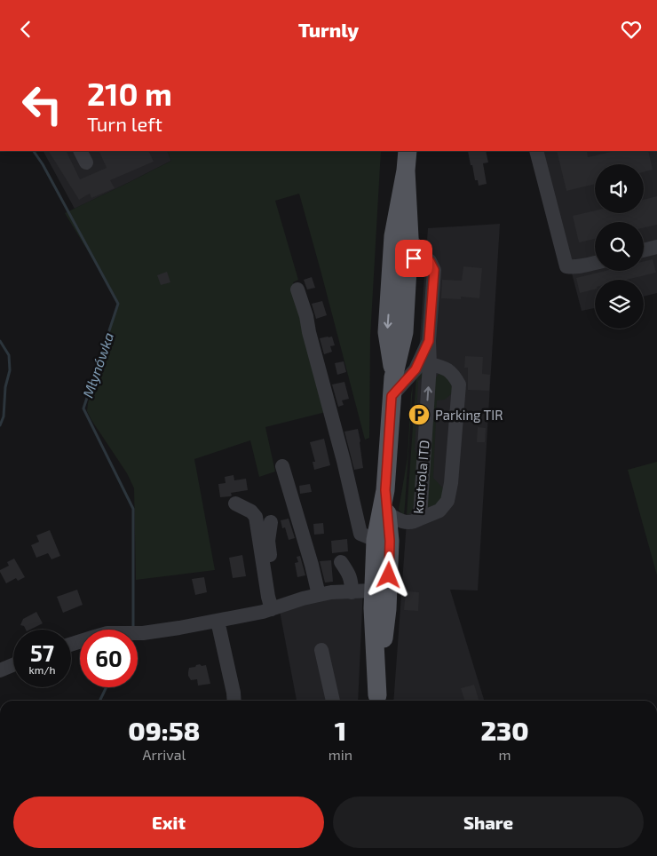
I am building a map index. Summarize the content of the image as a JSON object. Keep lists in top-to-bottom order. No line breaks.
{"streets":{"street":["kontrola ITD"]},"water":["Młynówka"],"places":{"parking":["Parking TIR"]},"page":{"header":"Turnly","turn":["210 m","Turn left"],"speed":"57 km/h","limit":"60","eta":["09:58","Arrival","1","min","230","m"],"buttons":["Exit","Share"]}}
